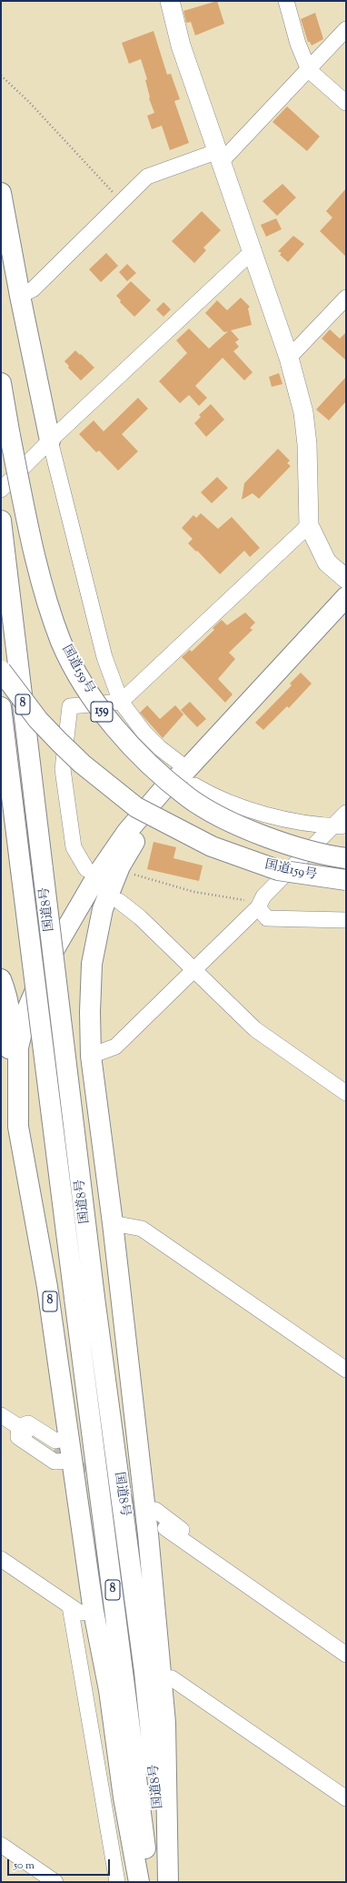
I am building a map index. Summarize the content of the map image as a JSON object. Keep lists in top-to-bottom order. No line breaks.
{"streets":{"highway":["国道159号","8","159","国道8号"]},"crossings":[["8","国道8号"]],"scale_bar":"50 m"}
